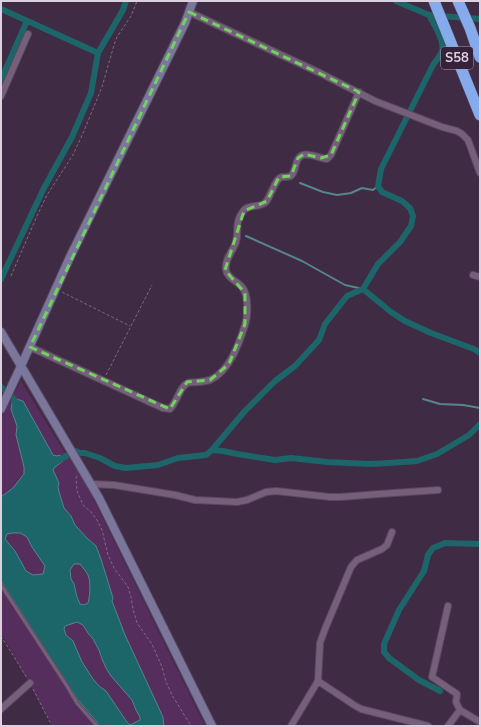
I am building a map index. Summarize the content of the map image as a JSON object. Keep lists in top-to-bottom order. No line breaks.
{"streets":{"highway":["S58"]}}
